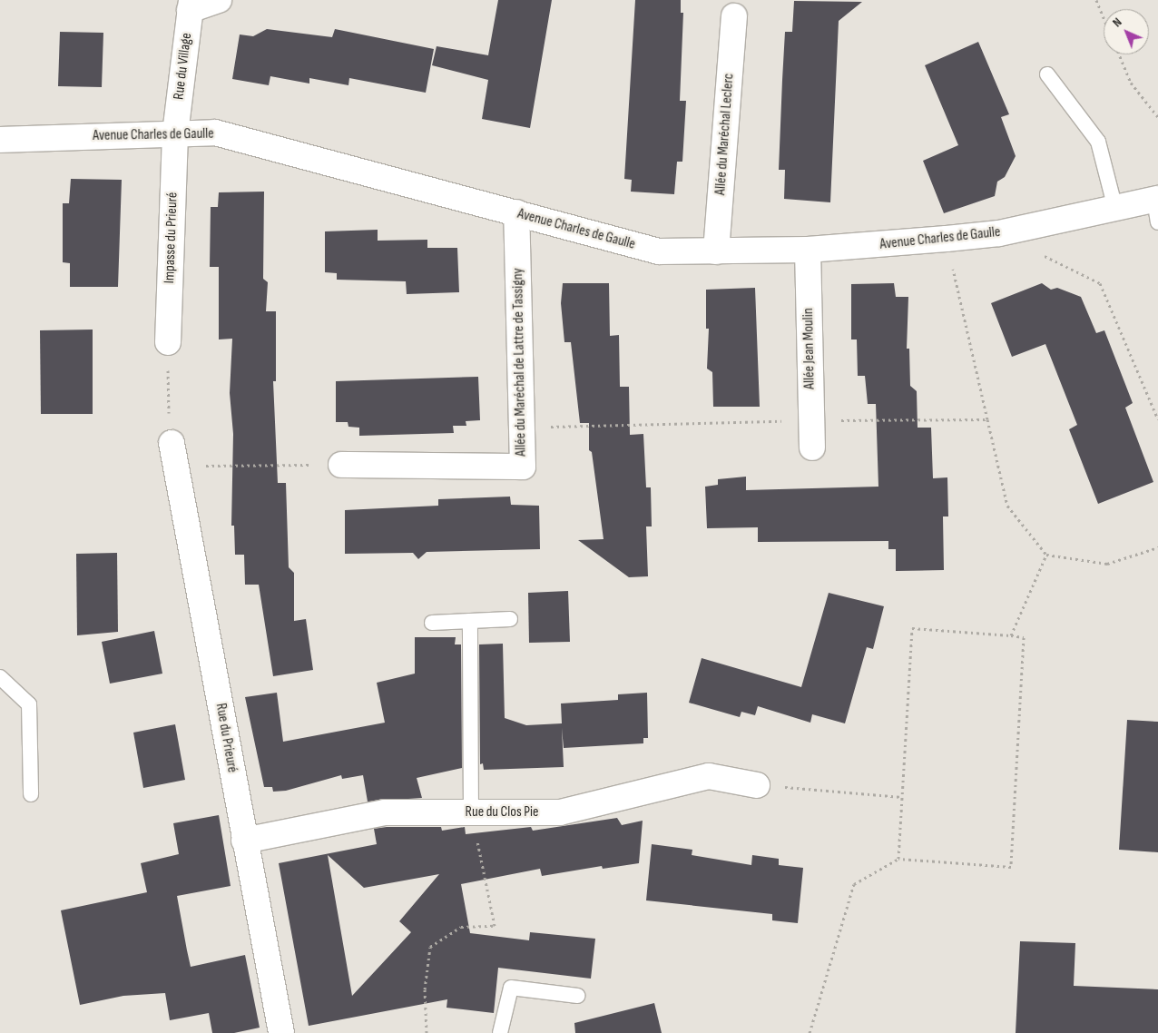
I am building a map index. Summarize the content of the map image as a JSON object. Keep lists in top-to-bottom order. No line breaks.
{"streets":{"street":["Rue du Village","Allée du Maréchal Leclerc","Avenue Charles de Gaulle","Impasse du Prieuré","Allée Jean Moulin","Allée du Maréchal de Lattre de Tassigny","Rue du Prieuré","Rue du Clos Pie"]},"crossings":[["Rue du Village","Avenue Charles de Gaulle"],["Rue du Village","Impasse du Prieuré"],["Allée du Maréchal Leclerc","Avenue Charles de Gaulle"],["Avenue Charles de Gaulle","Impasse du Prieuré"],["Avenue Charles de Gaulle","Allée Jean Moulin"],["Avenue Charles de Gaulle","Allée du Maréchal de Lattre de Tassigny"],["Rue du Prieuré","Rue du Clos Pie"]],"north":"top left"}
